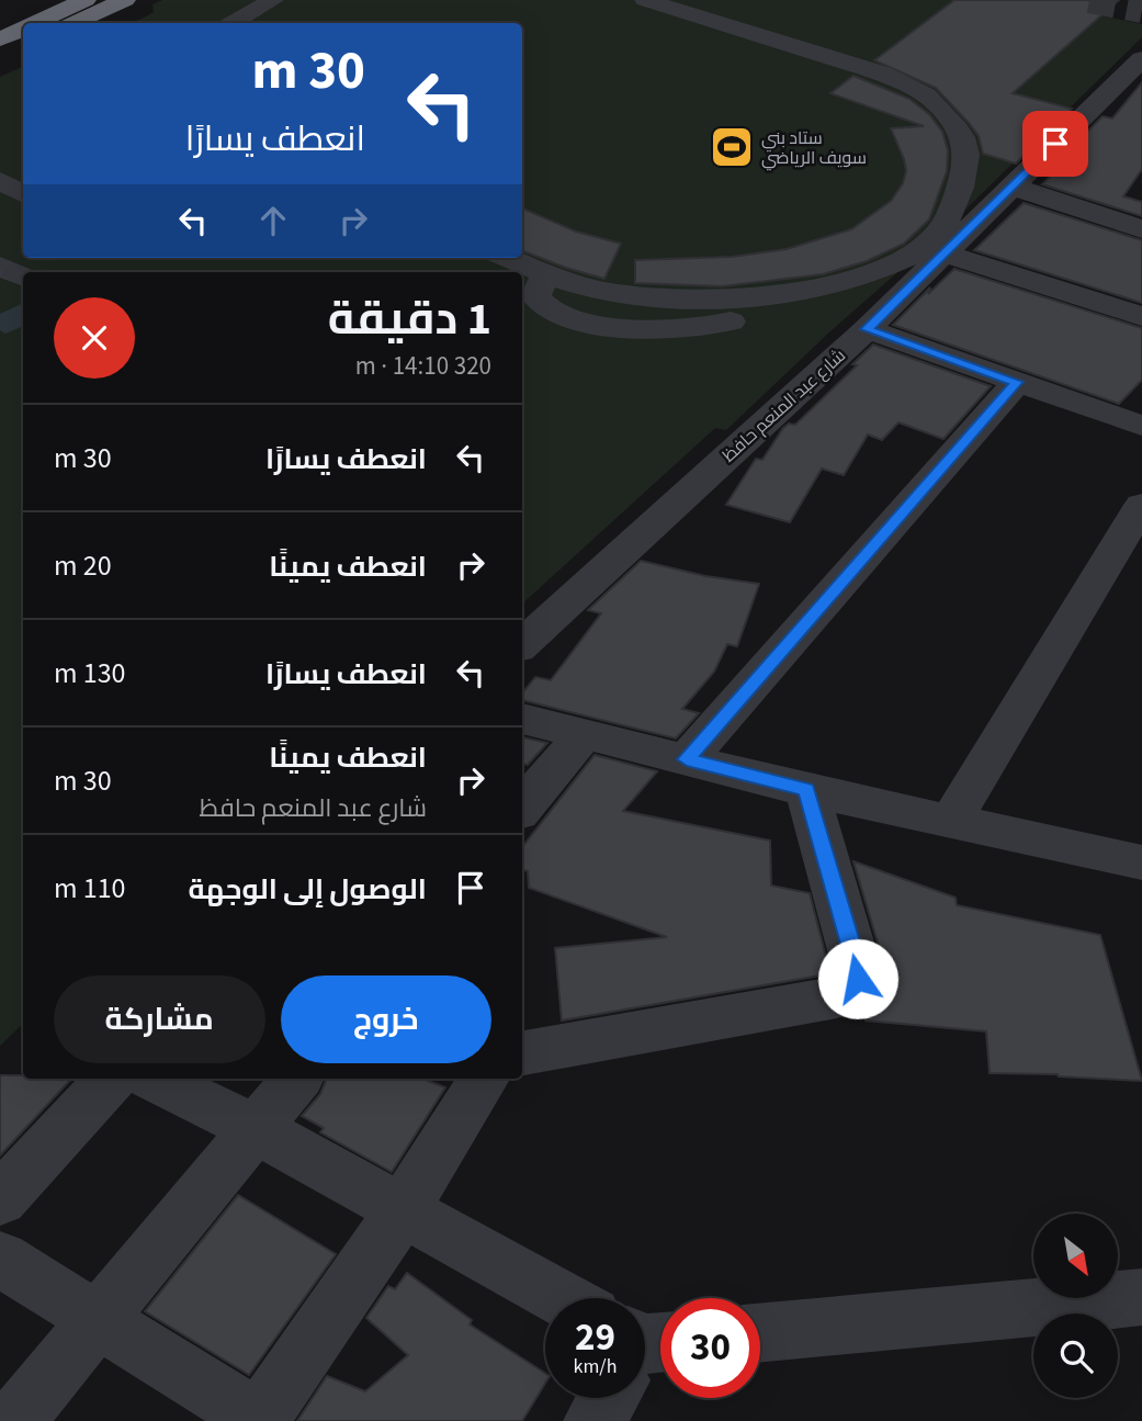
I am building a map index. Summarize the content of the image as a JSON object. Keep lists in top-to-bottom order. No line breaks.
{"streets":{"street":["شارع عبد المنعم حافظ"]},"places":{"sports":["ستاد بني سويف الرياضي"]},"north":"bottom right","page":{"turn":["30 m","انعطف يسارًا"],"heading":["1 دقيقة","320 m · 14:10"],"list":[{"name":"انعطف يسارًا","value":"30 m"},{"name":"انعطف يمينًا","value":"20 m"},{"name":"انعطف يسارًا","value":"130 m"},{"name":"انعطف يمينًا","note":"شارع عبد المنعم حافظ","value":"30 m"},{"name":"الوصول إلى الوجهة","value":"110 m"}],"buttons":["خروج","مشاركة"],"speed":"29 km/h","limit":"30"}}
